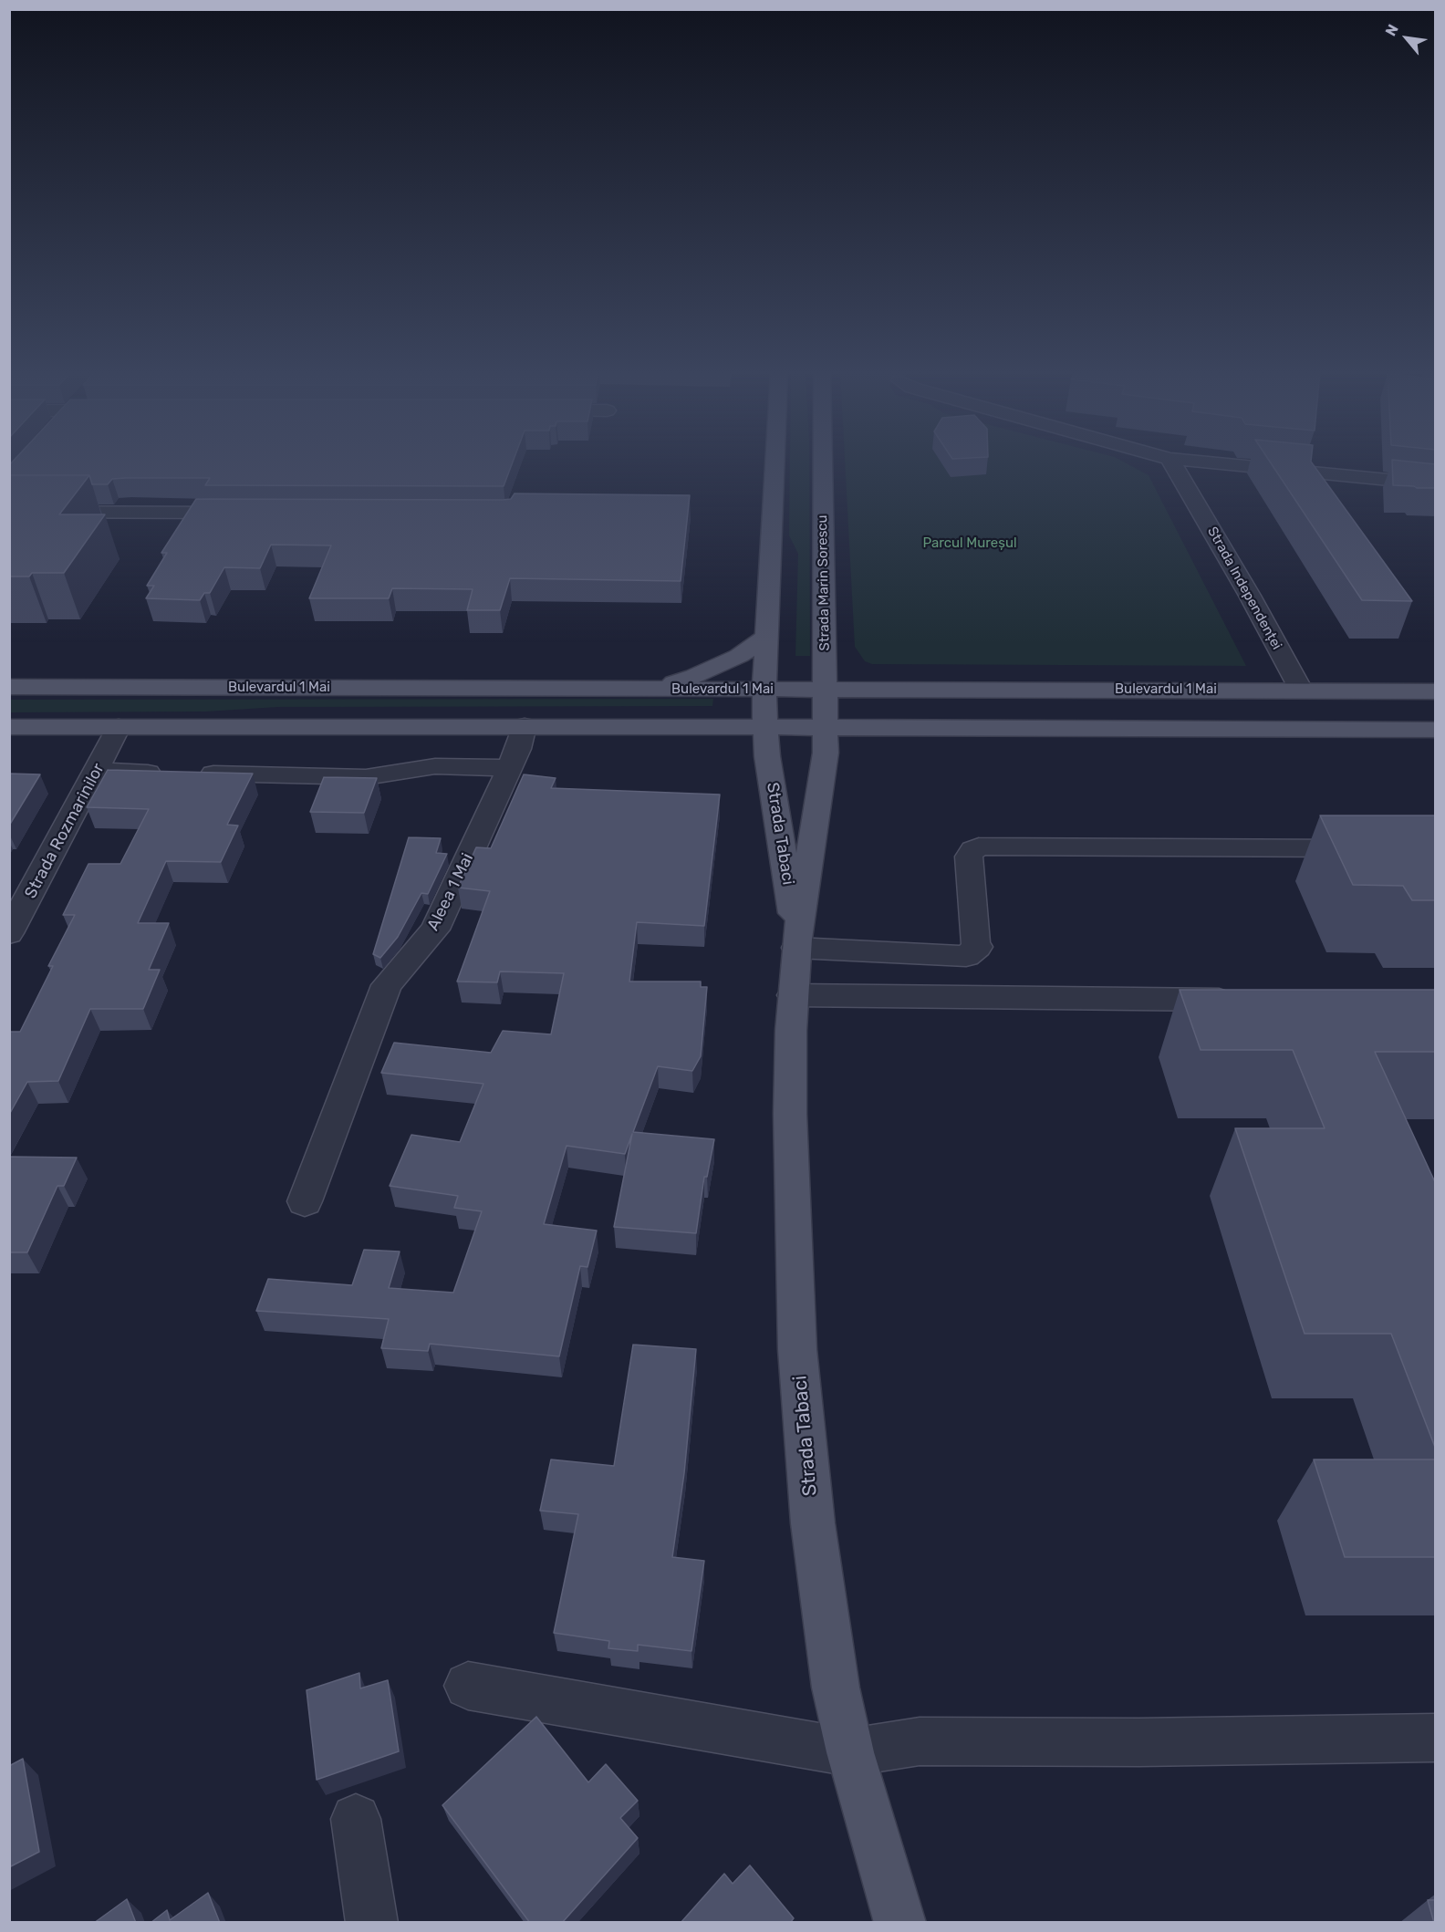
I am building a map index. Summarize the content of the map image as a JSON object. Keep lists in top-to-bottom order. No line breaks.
{"streets":{"main road":["Strada Marin Sorescu","Bulevardul 1 Mai","Strada Tabaci"],"street":["Strada Independenței","Strada Rozmarinilor","Aleea 1 Mai"]},"crossings":[["Strada Marin Sorescu","Bulevardul 1 Mai"],["Strada Marin Sorescu","Strada Tabaci"],["Strada Independenței","Bulevardul 1 Mai"],["Bulevardul 1 Mai","Strada Tabaci"]],"parks":["Parcul Mureșul"],"north":"top left"}
